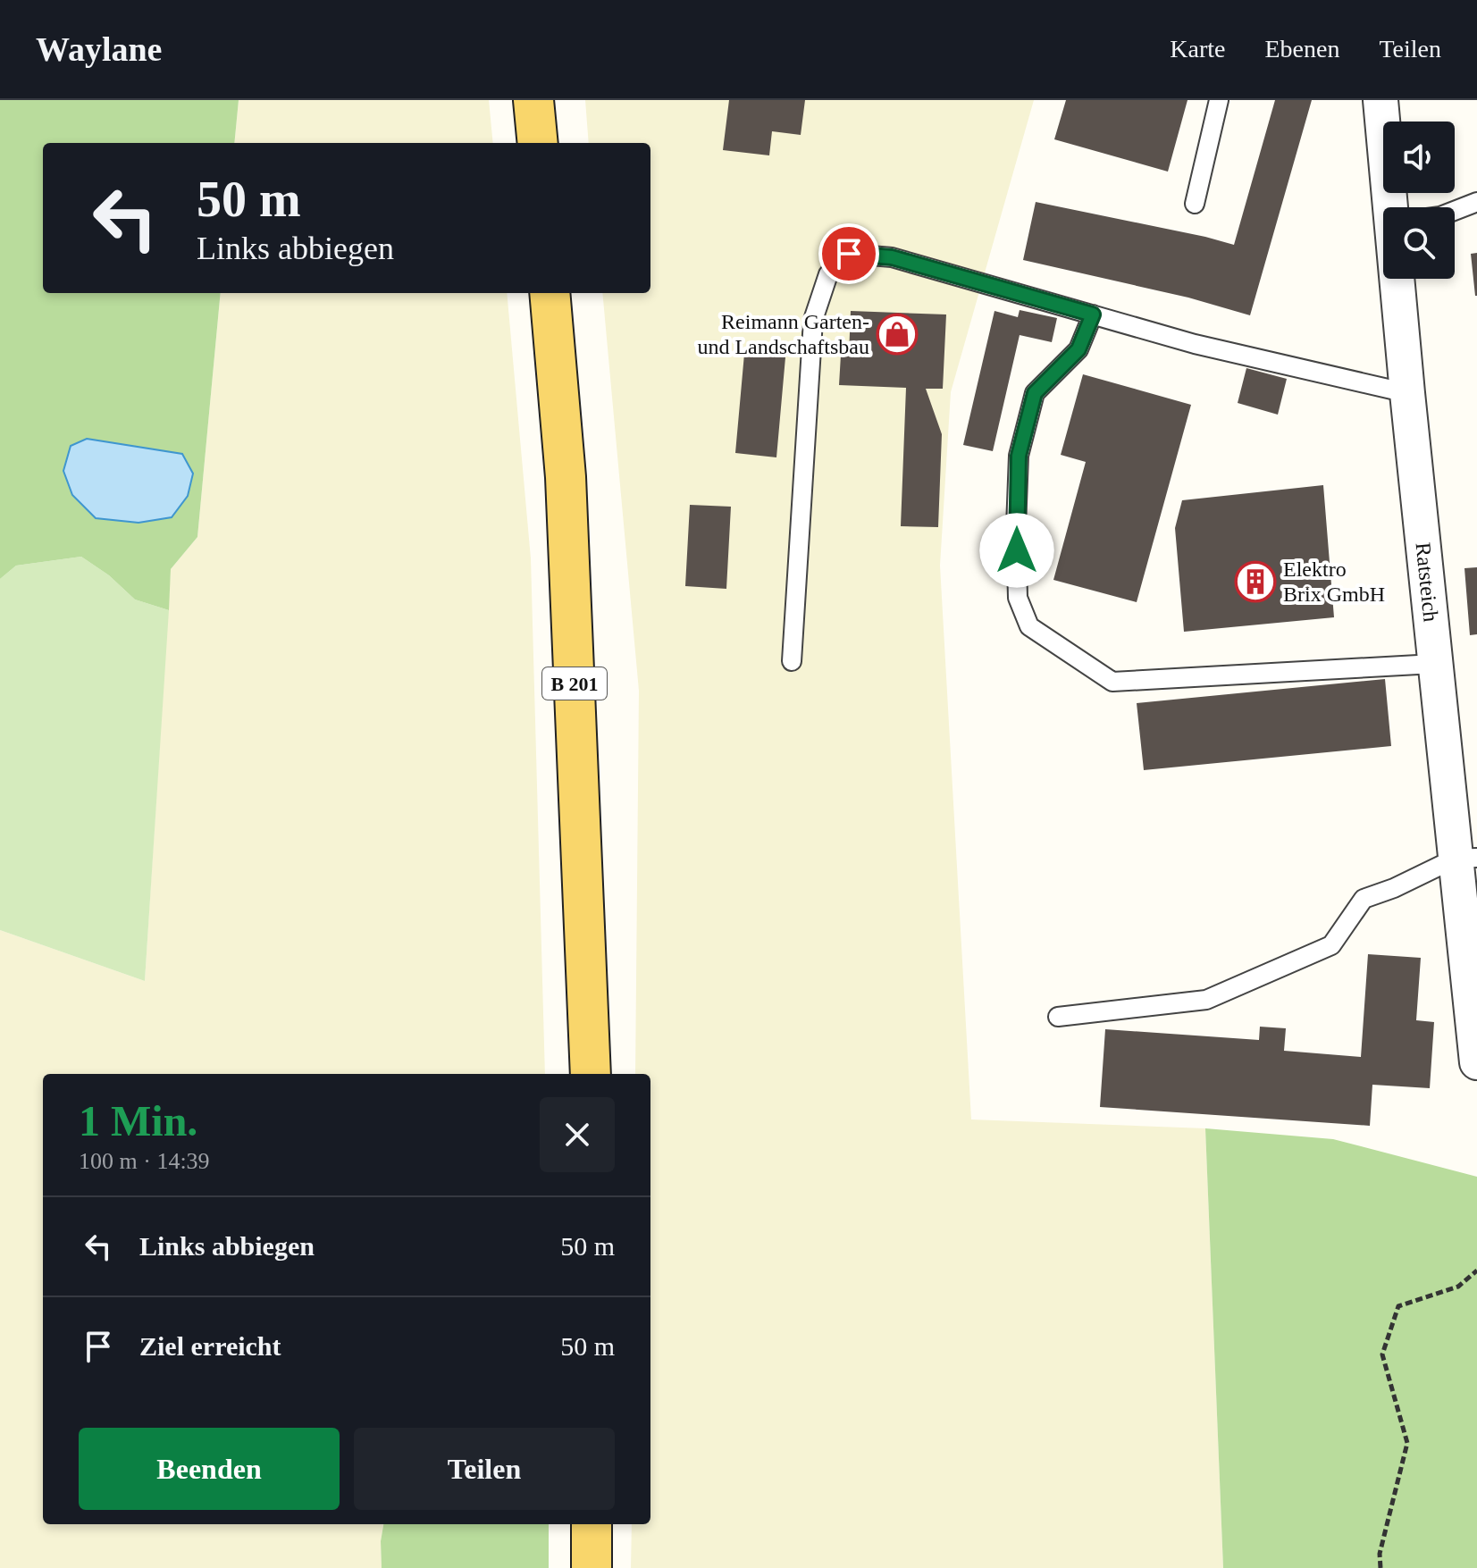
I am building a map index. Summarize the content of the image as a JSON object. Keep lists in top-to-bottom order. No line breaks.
{"streets":{"main road":["B 201"],"street":["Ratsteich"]},"places":{"shop":["Reimann Garten- und Landschaftsbau"],"building":["Elektro Brix GmbH"]},"page":{"header":"Waylane","nav":["Karte","Ebenen","Teilen"],"turn":["50 m","Links abbiegen"],"heading":["1 Min.","100 m · 14:39"],"list":[{"name":"Links abbiegen","value":"50 m"},{"name":"Ziel erreicht","value":"50 m"}],"buttons":["Beenden","Teilen"]}}
